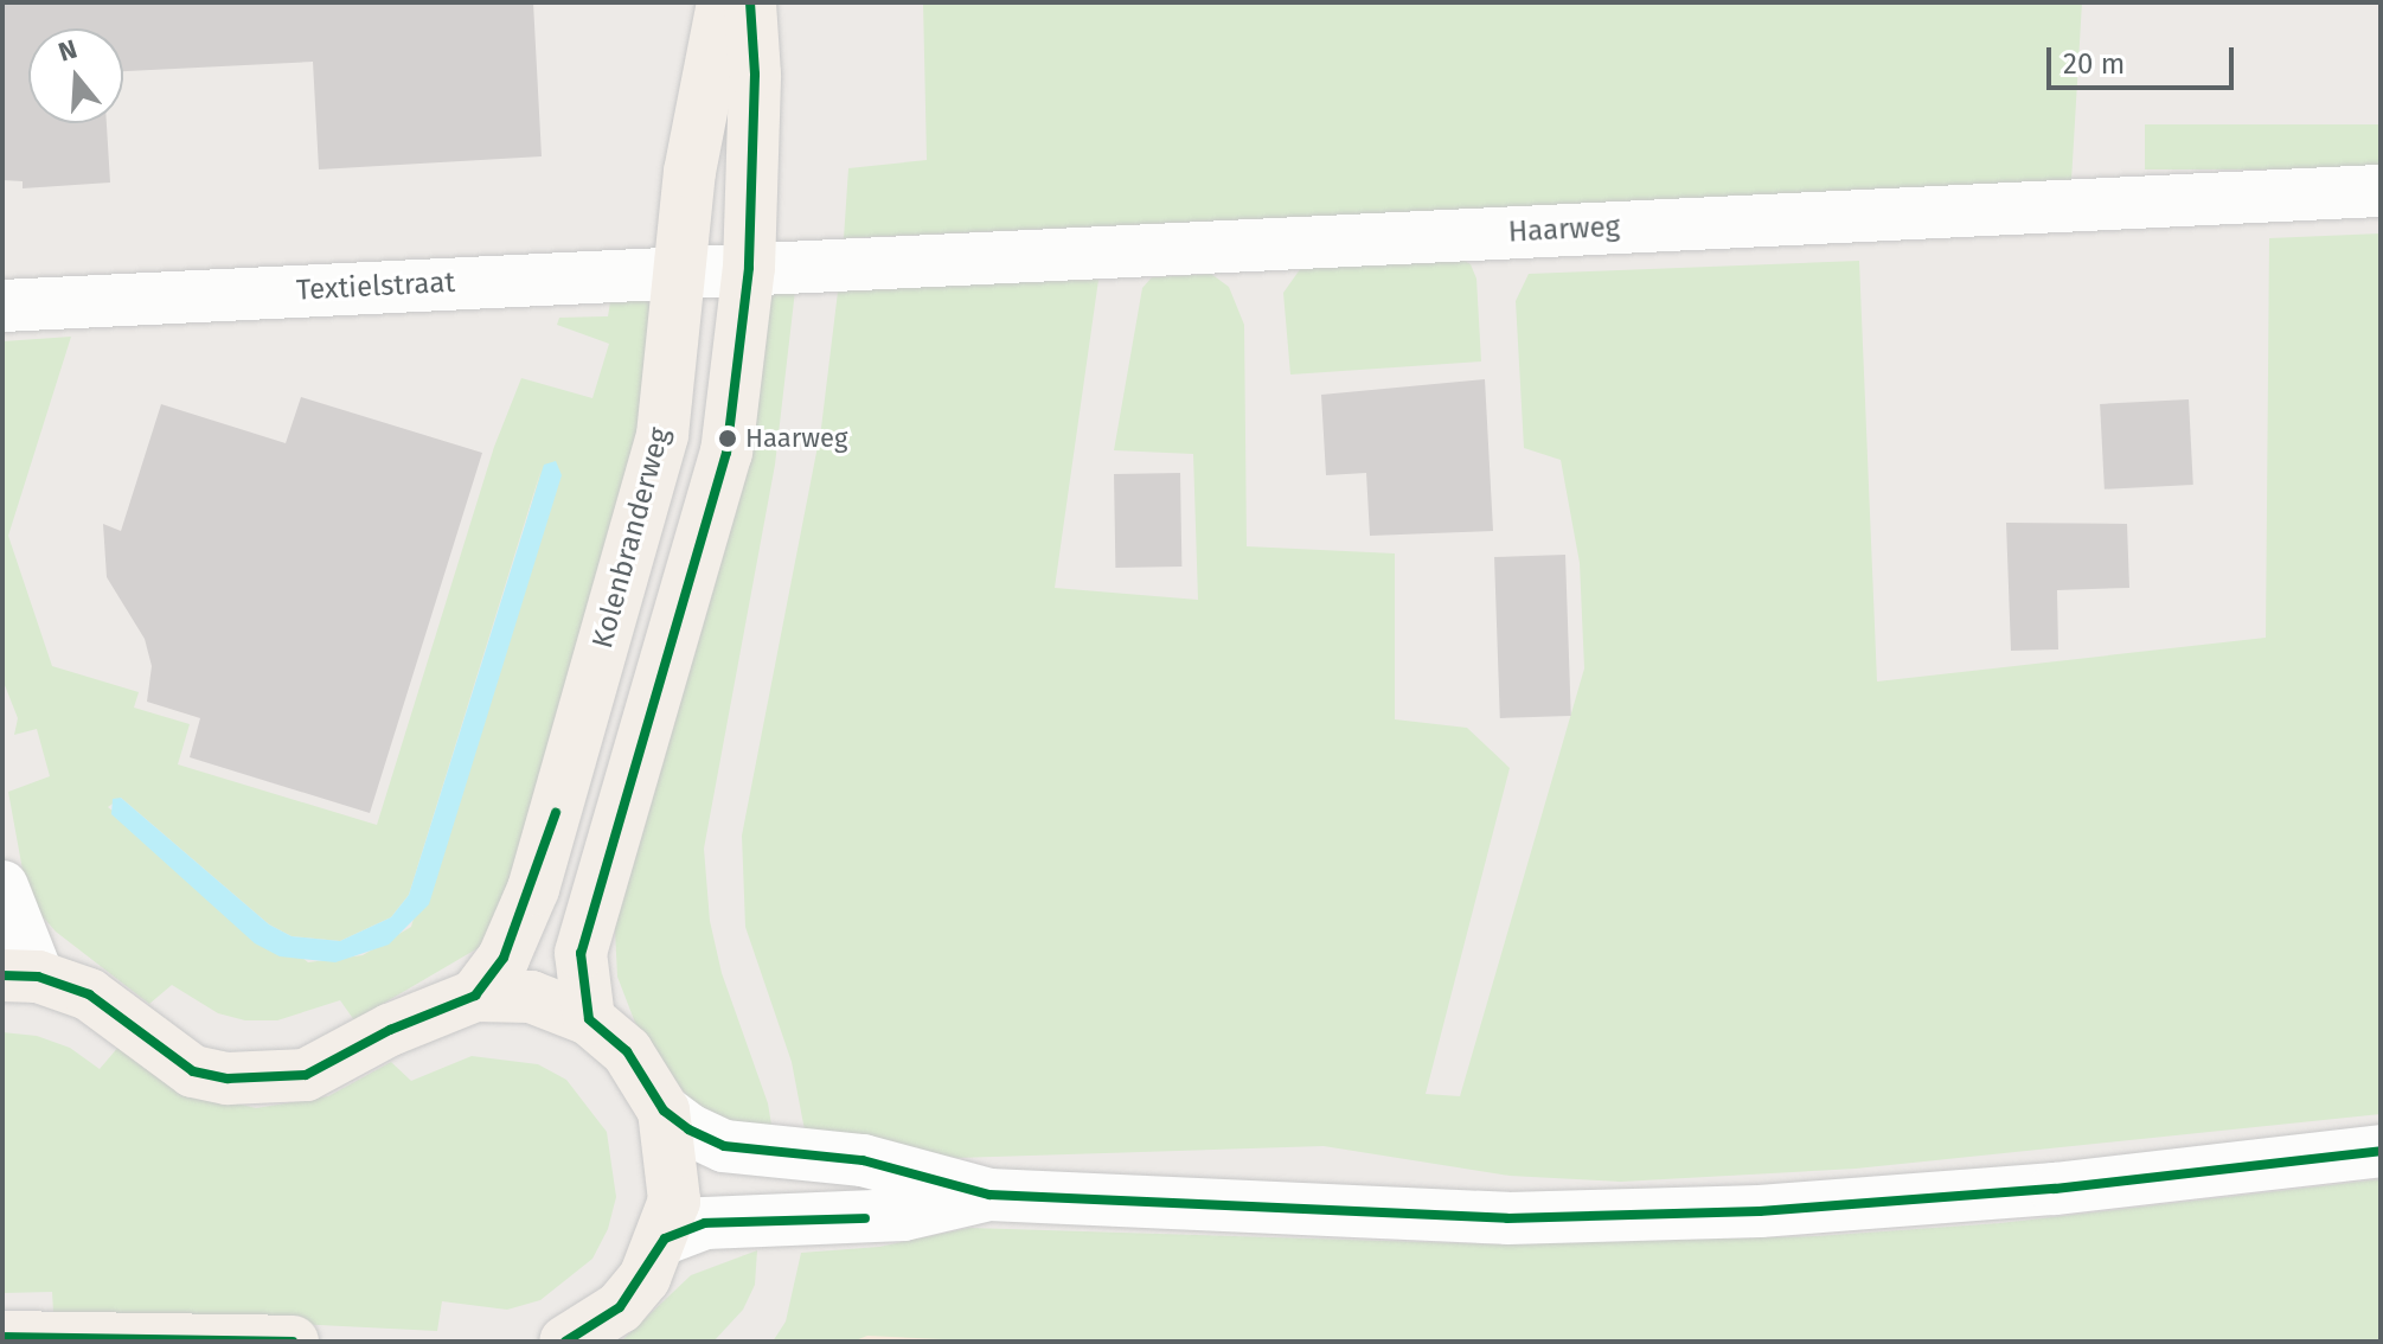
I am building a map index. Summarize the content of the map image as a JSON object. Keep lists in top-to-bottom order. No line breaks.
{"streets":{"main road":["Kolenbranderweg"],"street":["Haarweg","Textielstraat"]},"crossings":[["Haarweg","Textielstraat"],["Textielstraat","Kolenbranderweg"]],"places":["Haarweg"],"scale_bar":"20 m","north":"top"}
